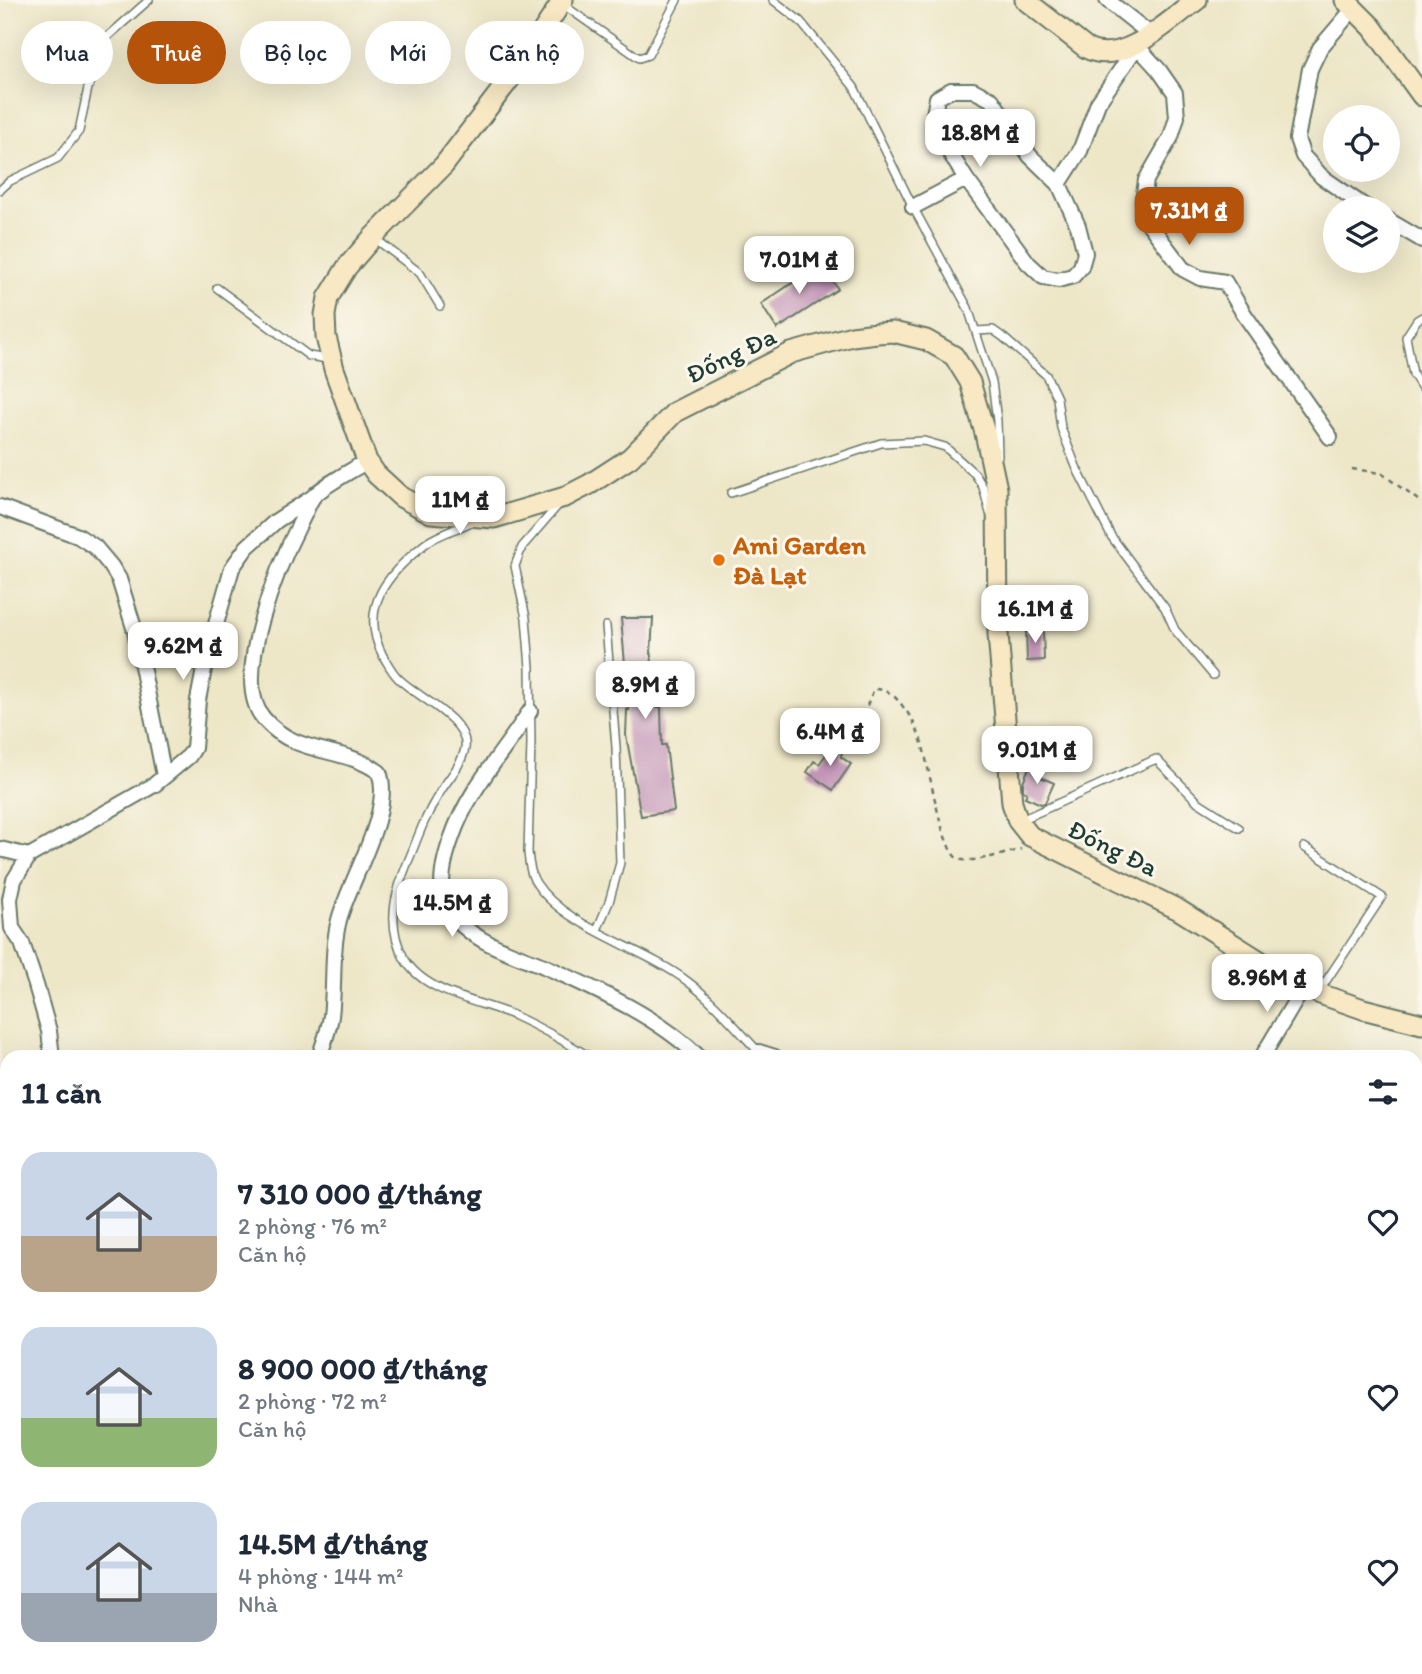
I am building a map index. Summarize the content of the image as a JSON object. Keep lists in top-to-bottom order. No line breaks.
{"streets":{"street":["Đống Đa"]},"places":["Ami Garden Đà Lạt"],"page":{"chip":["Mua","Thuê","Bộ lọc","Mới","Căn hộ"],"price":["18.8M ₫","7.31M ₫","7.01M ₫","11M ₫","16.1M ₫","9.62M ₫","8.9M ₫","6.4M ₫","9.01M ₫","14.5M ₫","8.96M ₫"],"heading":"11 căn","list":[{"name":"7 310 000 ₫/tháng","note":"2 phòng · 76 m² · Căn hộ"},{"name":"8 900 000 ₫/tháng","note":"2 phòng · 72 m² · Căn hộ"},{"name":"14.5M ₫/tháng","note":"4 phòng · 144 m² · Nhà"}]}}
